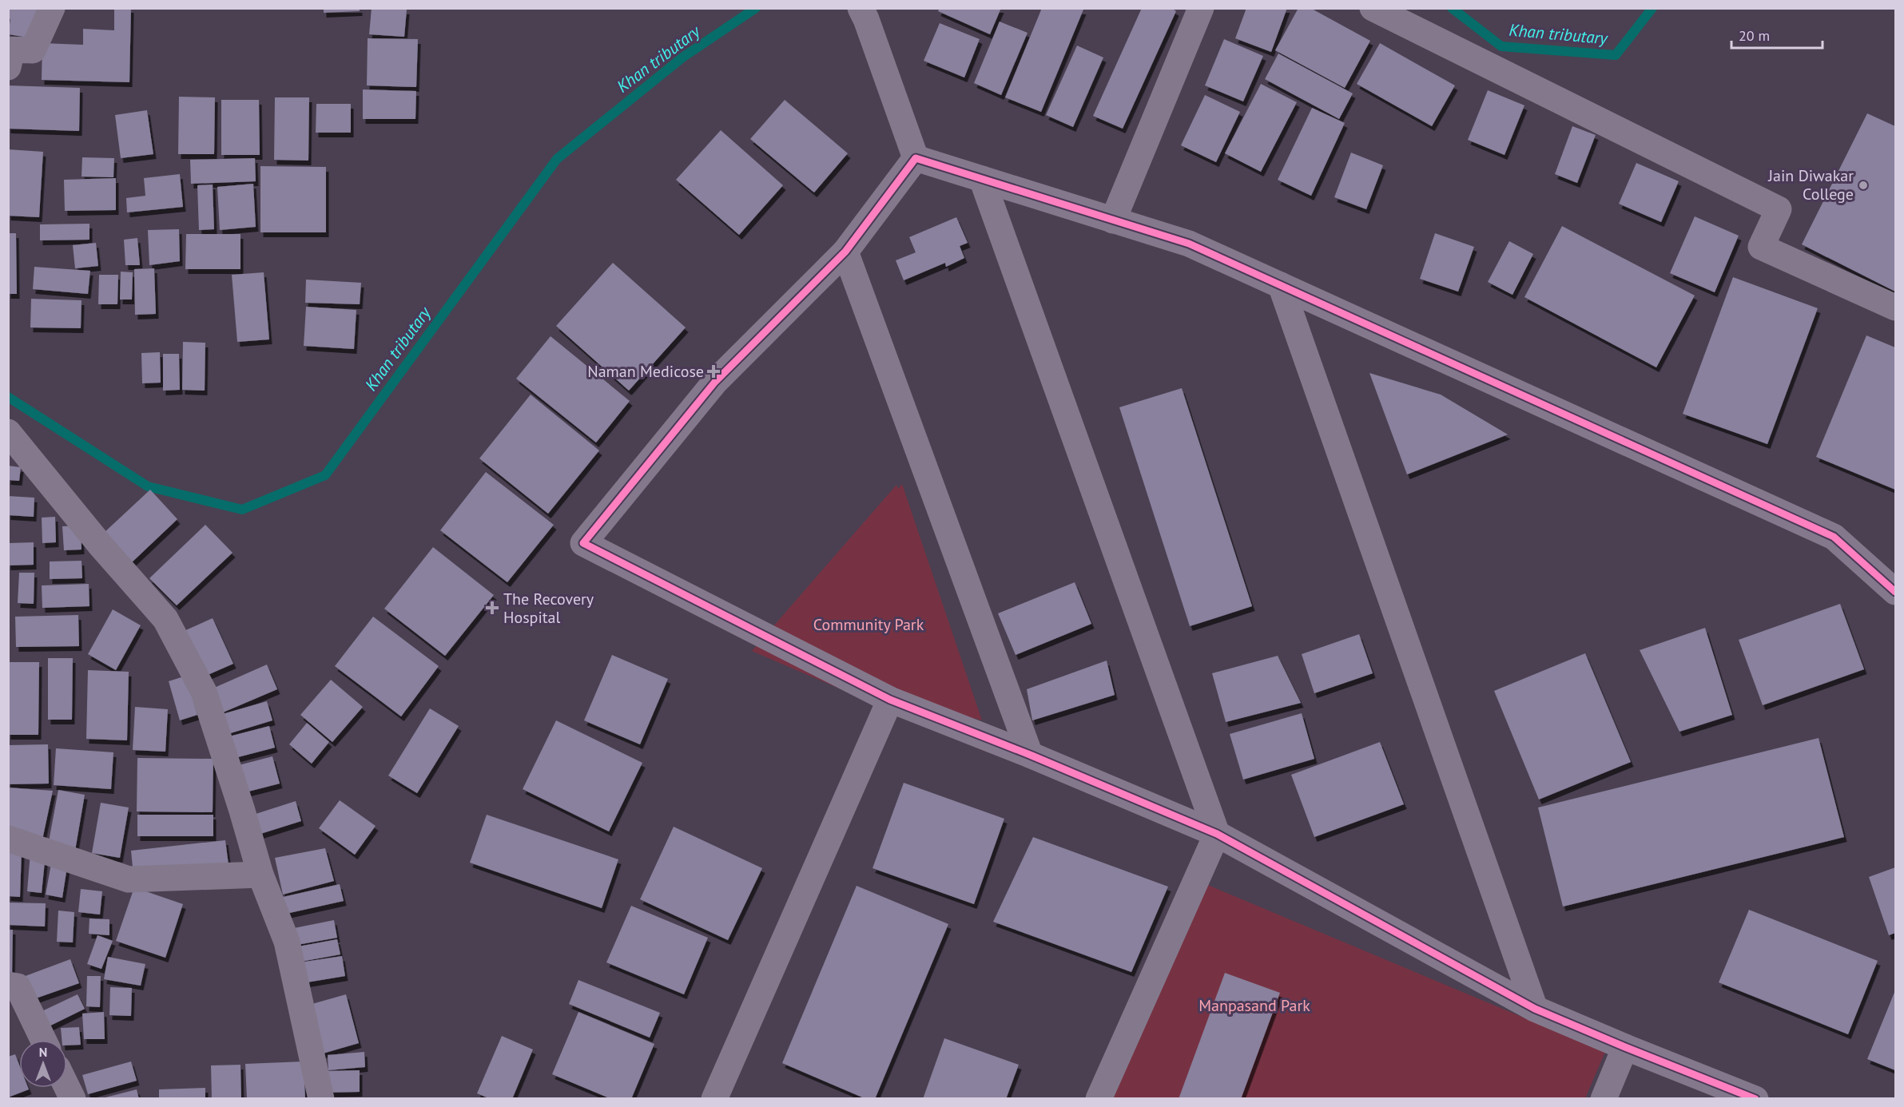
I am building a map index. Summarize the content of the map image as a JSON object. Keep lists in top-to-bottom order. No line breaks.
{"water":["Khan tributary"],"parks":["Community Park","Manpasand Park"],"places":{"other":["Jain Diwakar College"],"health":["Naman Medicose","The Recovery Hospital"]},"scale_bar":"20 m","north":"top"}
